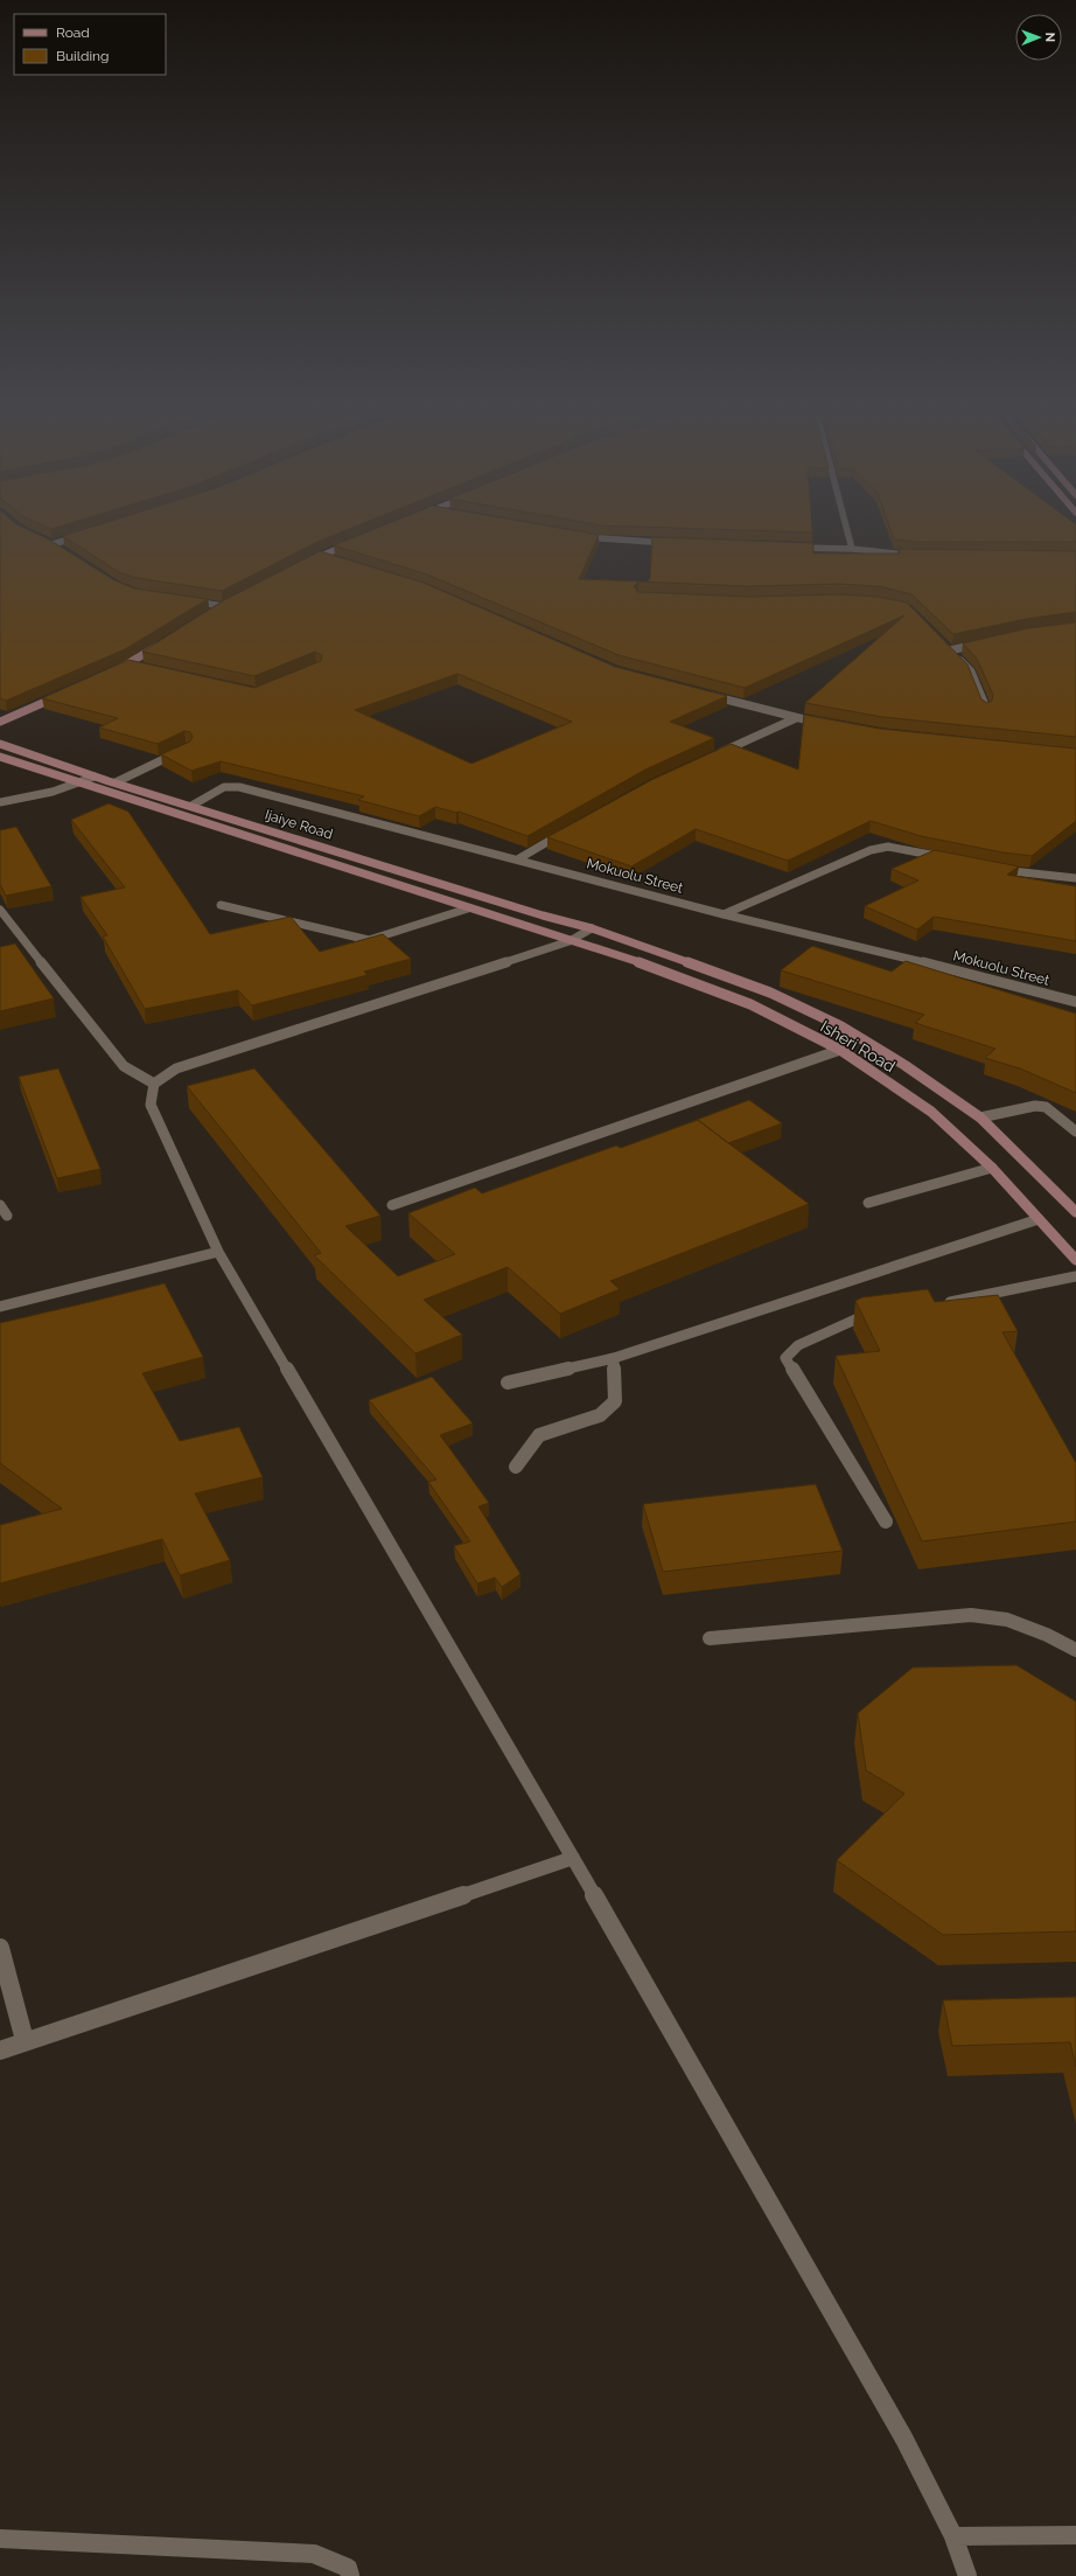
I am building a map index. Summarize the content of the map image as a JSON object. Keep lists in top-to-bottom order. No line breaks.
{"streets":{"main road":["Ijaiye Road","Isheri Road"],"street":["Mokuolu Street"]},"crossings":[["Ijaiye Road","Mokuolu Street"],["Ijaiye Road","Isheri Road"]],"legend":["Road","Building"],"north":"right"}
